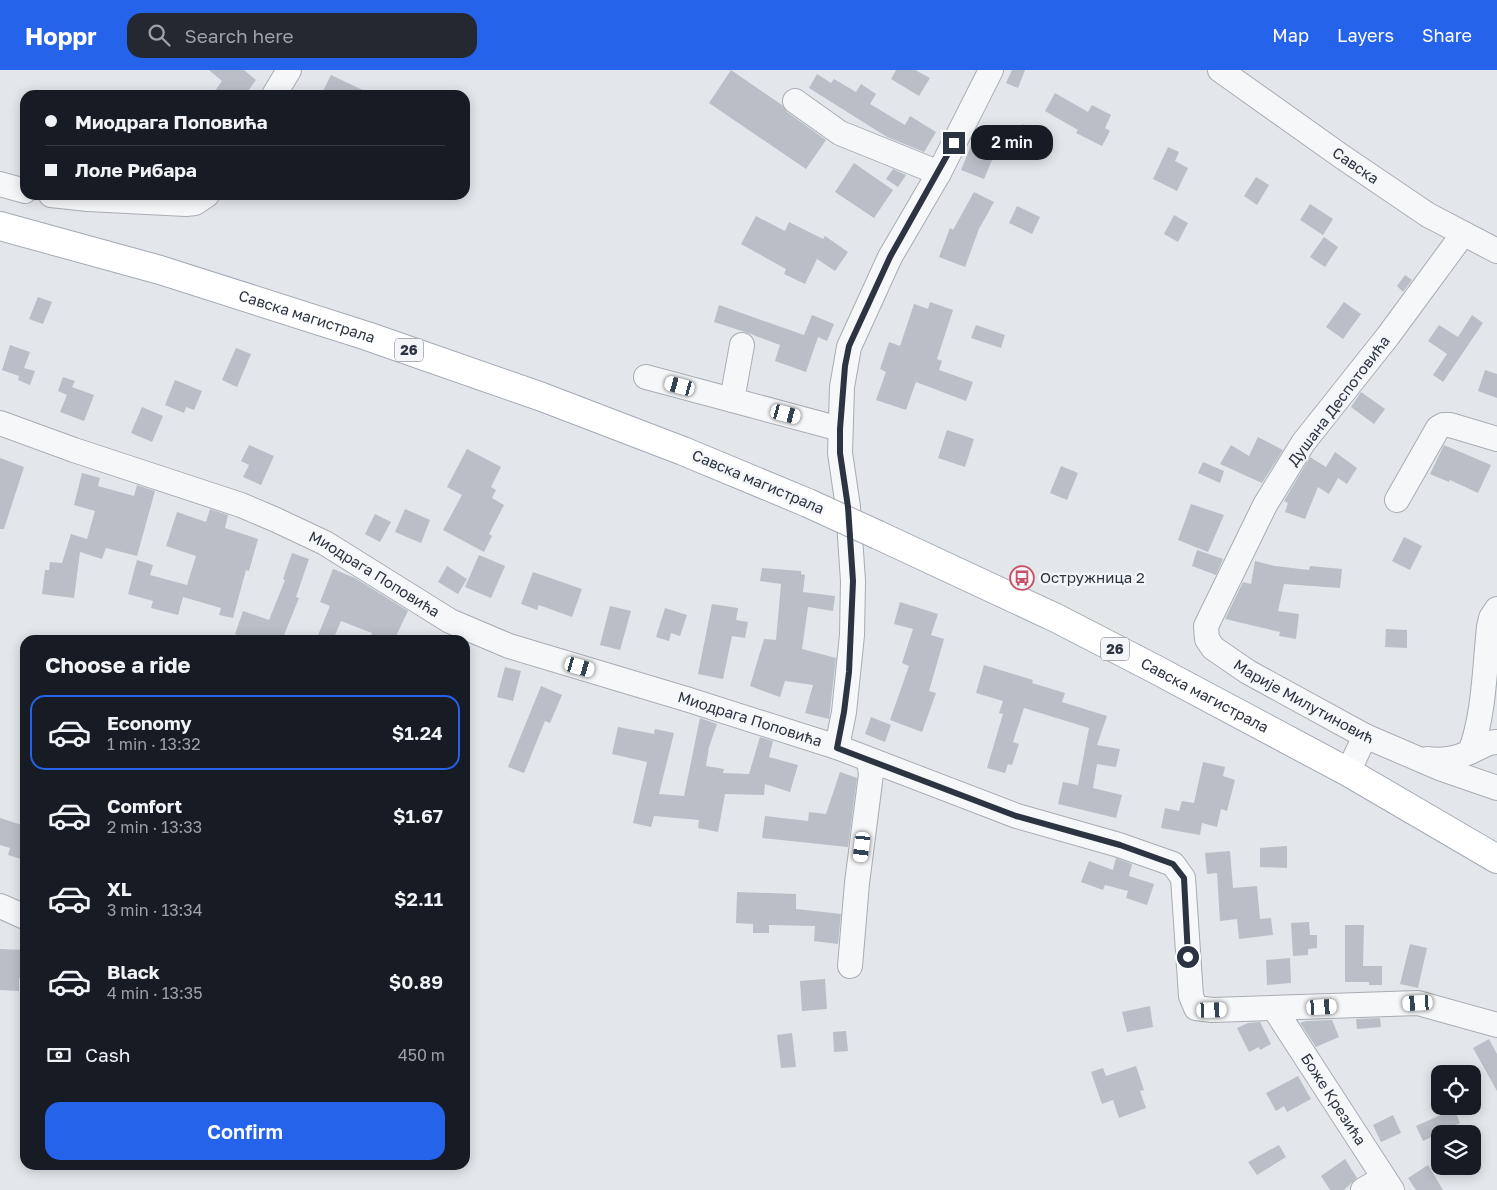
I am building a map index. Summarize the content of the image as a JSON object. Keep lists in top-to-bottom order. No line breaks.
{"streets":{"main road":["Савска магистрала","26"],"street":["Савска","Душана Деспотовића","Миодрага Поповића","Марије Милутиновић","Боже Крезића"]},"crossings":[["Савска","Душана Деспотовића"],["Душана Деспотовића","Марије Милутиновић"],["Миодрага Поповића","Боже Крезића"]],"places":{"bus stop":["Остружница 2"]},"page":{"header":"Hoppr","search":"Search here","nav":["Map","Layers","Share"],"banner":["Миодрага Поповића","Лоле Рибара"],"bubble":"2 min","heading":"Choose a ride","list":[{"name":"Economy","note":"1 min · 13:32","value":"$1.24"},{"name":"Comfort","note":"2 min · 13:33","value":"$1.67"},{"name":"XL","note":"3 min · 13:34","value":"$2.11"},{"name":"Black","note":"4 min · 13:35","value":"$0.89"}],"pay":["Cash","450 m"],"buttons":"Confirm"}}
